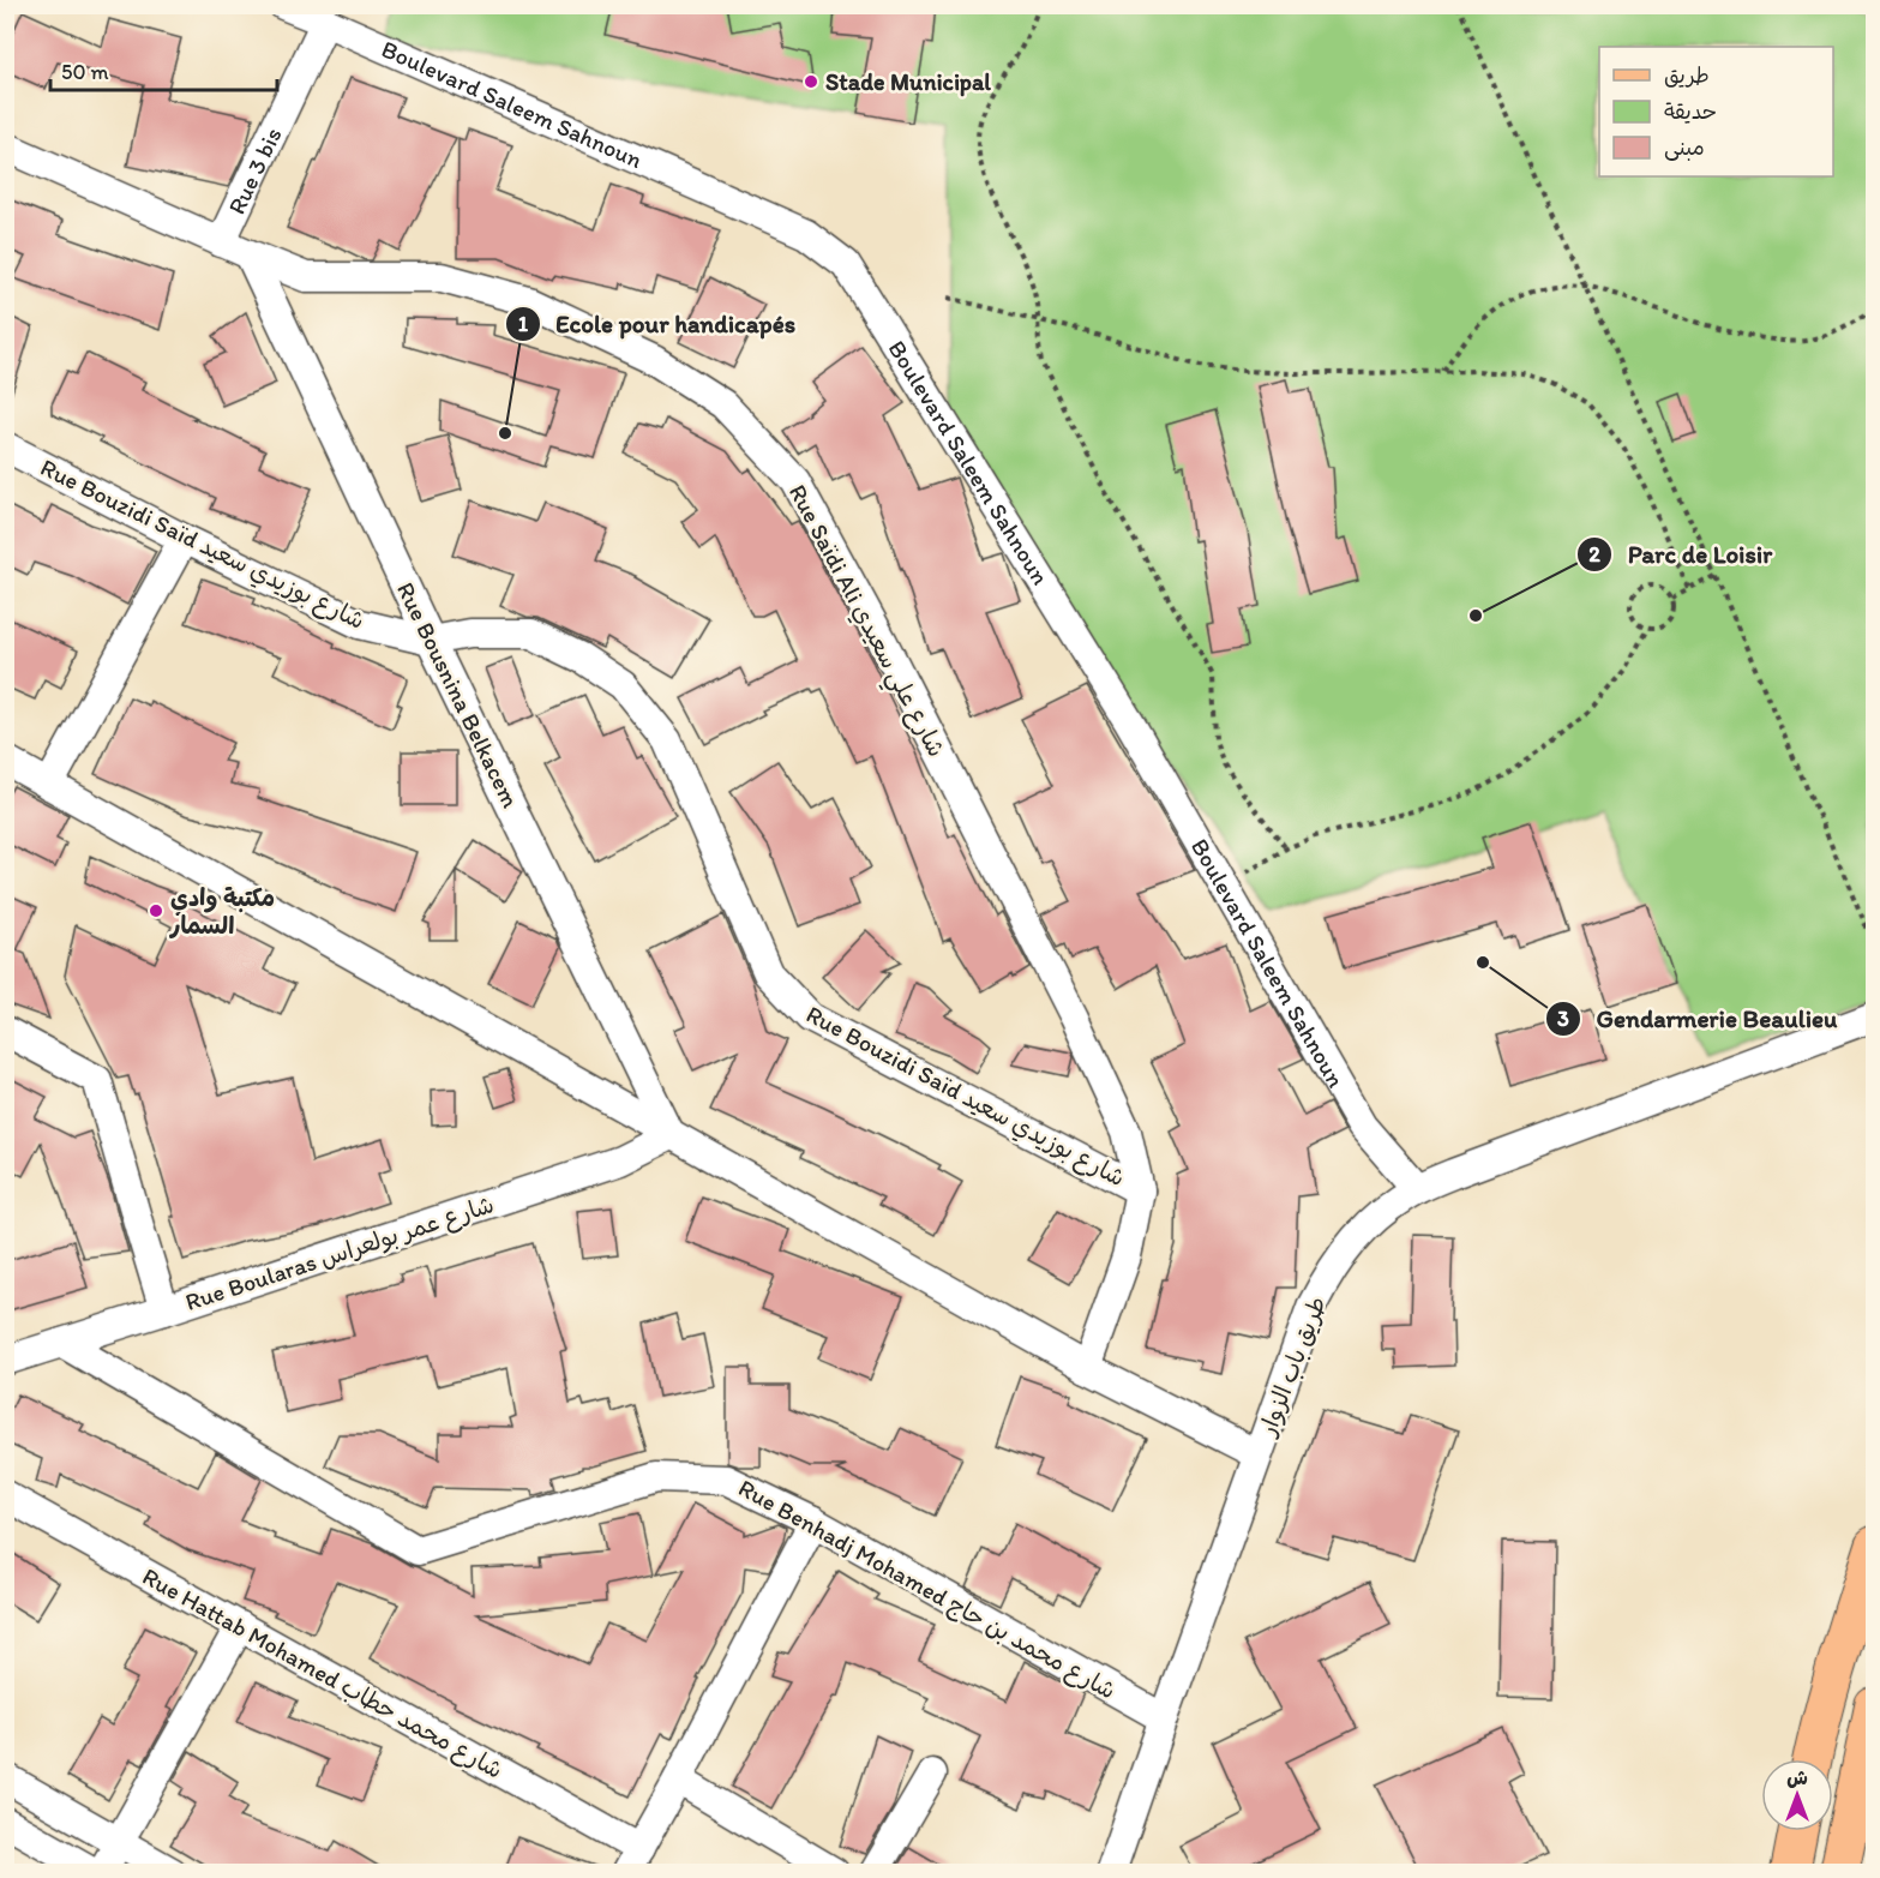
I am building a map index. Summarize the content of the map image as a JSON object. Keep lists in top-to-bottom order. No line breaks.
{"streets":{"street":["Boulevard Saleem Sahnoun","Rue 3 bis","Rue Bouzidi Saïd شارع بوزيدي سعيد","Rue Saïdi Ali شارع علي سعيدي","Rue Bousnina Belkacem","Rue Boularas شارع عمر بولعراس","طريق باب الزوار","Rue Benhadj Mohamed شارع محمد بن حاج","Rue Hattab Mohamed شارع محمد حطاب"]},"crossings":[["Boulevard Saleem Sahnoun","Rue 3 bis"],["Boulevard Saleem Sahnoun","طريق باب الزوار"],["Rue 3 bis","Rue Saïdi Ali شارع علي سعيدي"],["Rue Bouzidi Saïd شارع بوزيدي سعيد","Rue Saïdi Ali شارع علي سعيدي"],["Rue Bouzidi Saïd شارع بوزيدي سعيد","Rue Bousnina Belkacem"],["Rue Saïdi Ali شارع علي سعيدي","Rue Bousnina Belkacem"],["Rue Bousnina Belkacem","Rue Boularas شارع عمر بولعراس"],["Rue Boularas شارع عمر بولعراس","Rue Benhadj Mohamed شارع محمد بن حاج"],["طريق باب الزوار","Rue Benhadj Mohamed شارع محمد بن حاج"]],"places":["Stade Municipal","Ecole pour handicapés","Parc de Loisir","مكتبة وادي السمار","Gendarmerie Beaulieu"],"legend":["طريق","حديقة","مبنى"],"scale_bar":"50 m","north":"top"}
